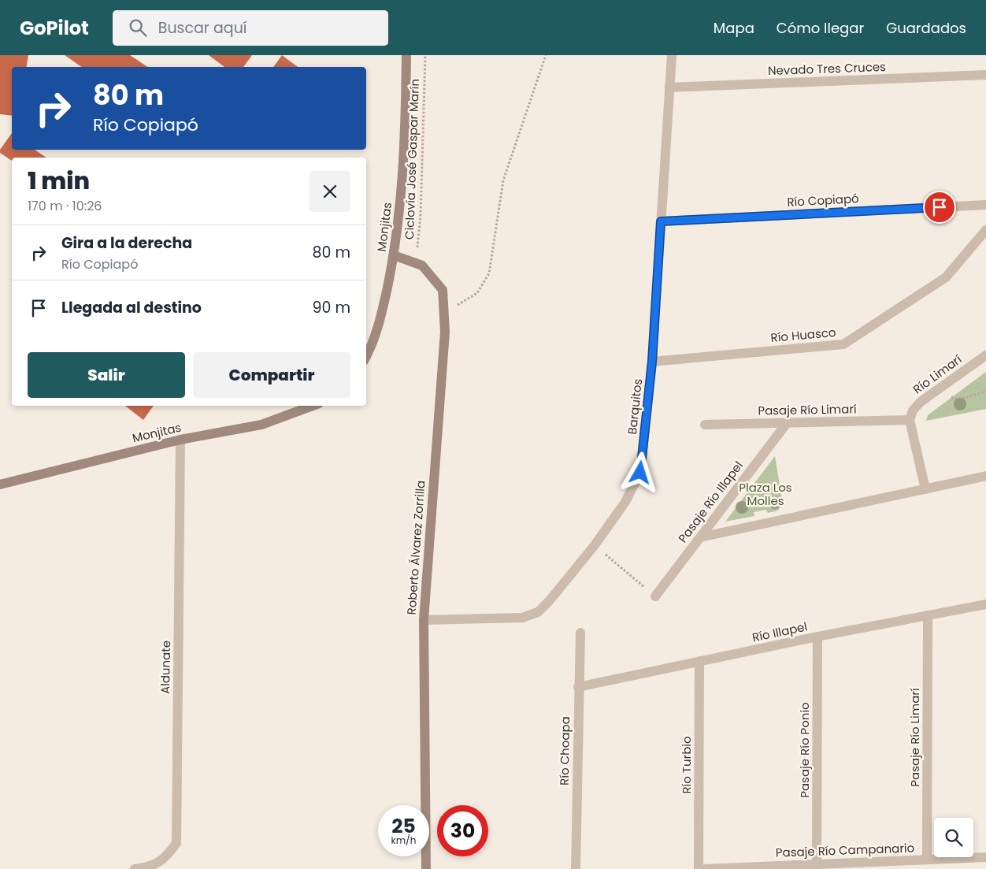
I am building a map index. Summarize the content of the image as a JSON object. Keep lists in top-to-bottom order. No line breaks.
{"streets":{"main road":["Monjitas","Roberto Álvarez Zorrilla"],"street":["Nevado Tres Cruces","Río Copiapó","Río Huasco","Río Limarí","Barquitos","Pasaje Río Limarí","Pasaje Río Illapel","Río Illapel","Aldunate","Pasaje Río Ponio","Río Choapa","Río Turbio","Pasaje Río Campanario"],"path":["Ciclovía José Gaspar Marín"]},"crossings":[["Nevado Tres Cruces","Barquitos"],["Ciclovía José Gaspar Marín","Roberto Álvarez Zorrilla"],["Río Copiapó","Barquitos"],["Monjitas","Roberto Álvarez Zorrilla"],["Monjitas","Aldunate"],["Río Huasco","Barquitos"],["Río Limarí","Pasaje Río Limarí"],["Barquitos","Roberto Álvarez Zorrilla"],["Pasaje Río Limarí","Pasaje Río Illapel"],["Pasaje Río Limarí","Río Illapel"],["Pasaje Río Limarí","Pasaje Río Campanario"],["Río Illapel","Pasaje Río Ponio"],["Río Illapel","Río Choapa"],["Río Illapel","Río Turbio"],["Pasaje Río Ponio","Pasaje Río Campanario"]],"parks":["Plaza Los Molles"],"page":{"header":"GoPilot","search":"Buscar aquí","nav":["Mapa","Cómo llegar","Guardados"],"turn":["80 m","Río Copiapó"],"heading":["1 min","170 m · 10:26"],"list":[{"name":"Gira a la derecha","note":"Río Copiapó","value":"80 m"},{"name":"Llegada al destino","value":"90 m"}],"buttons":["Salir","Compartir"],"speed":"25 km/h","limit":"30"}}
